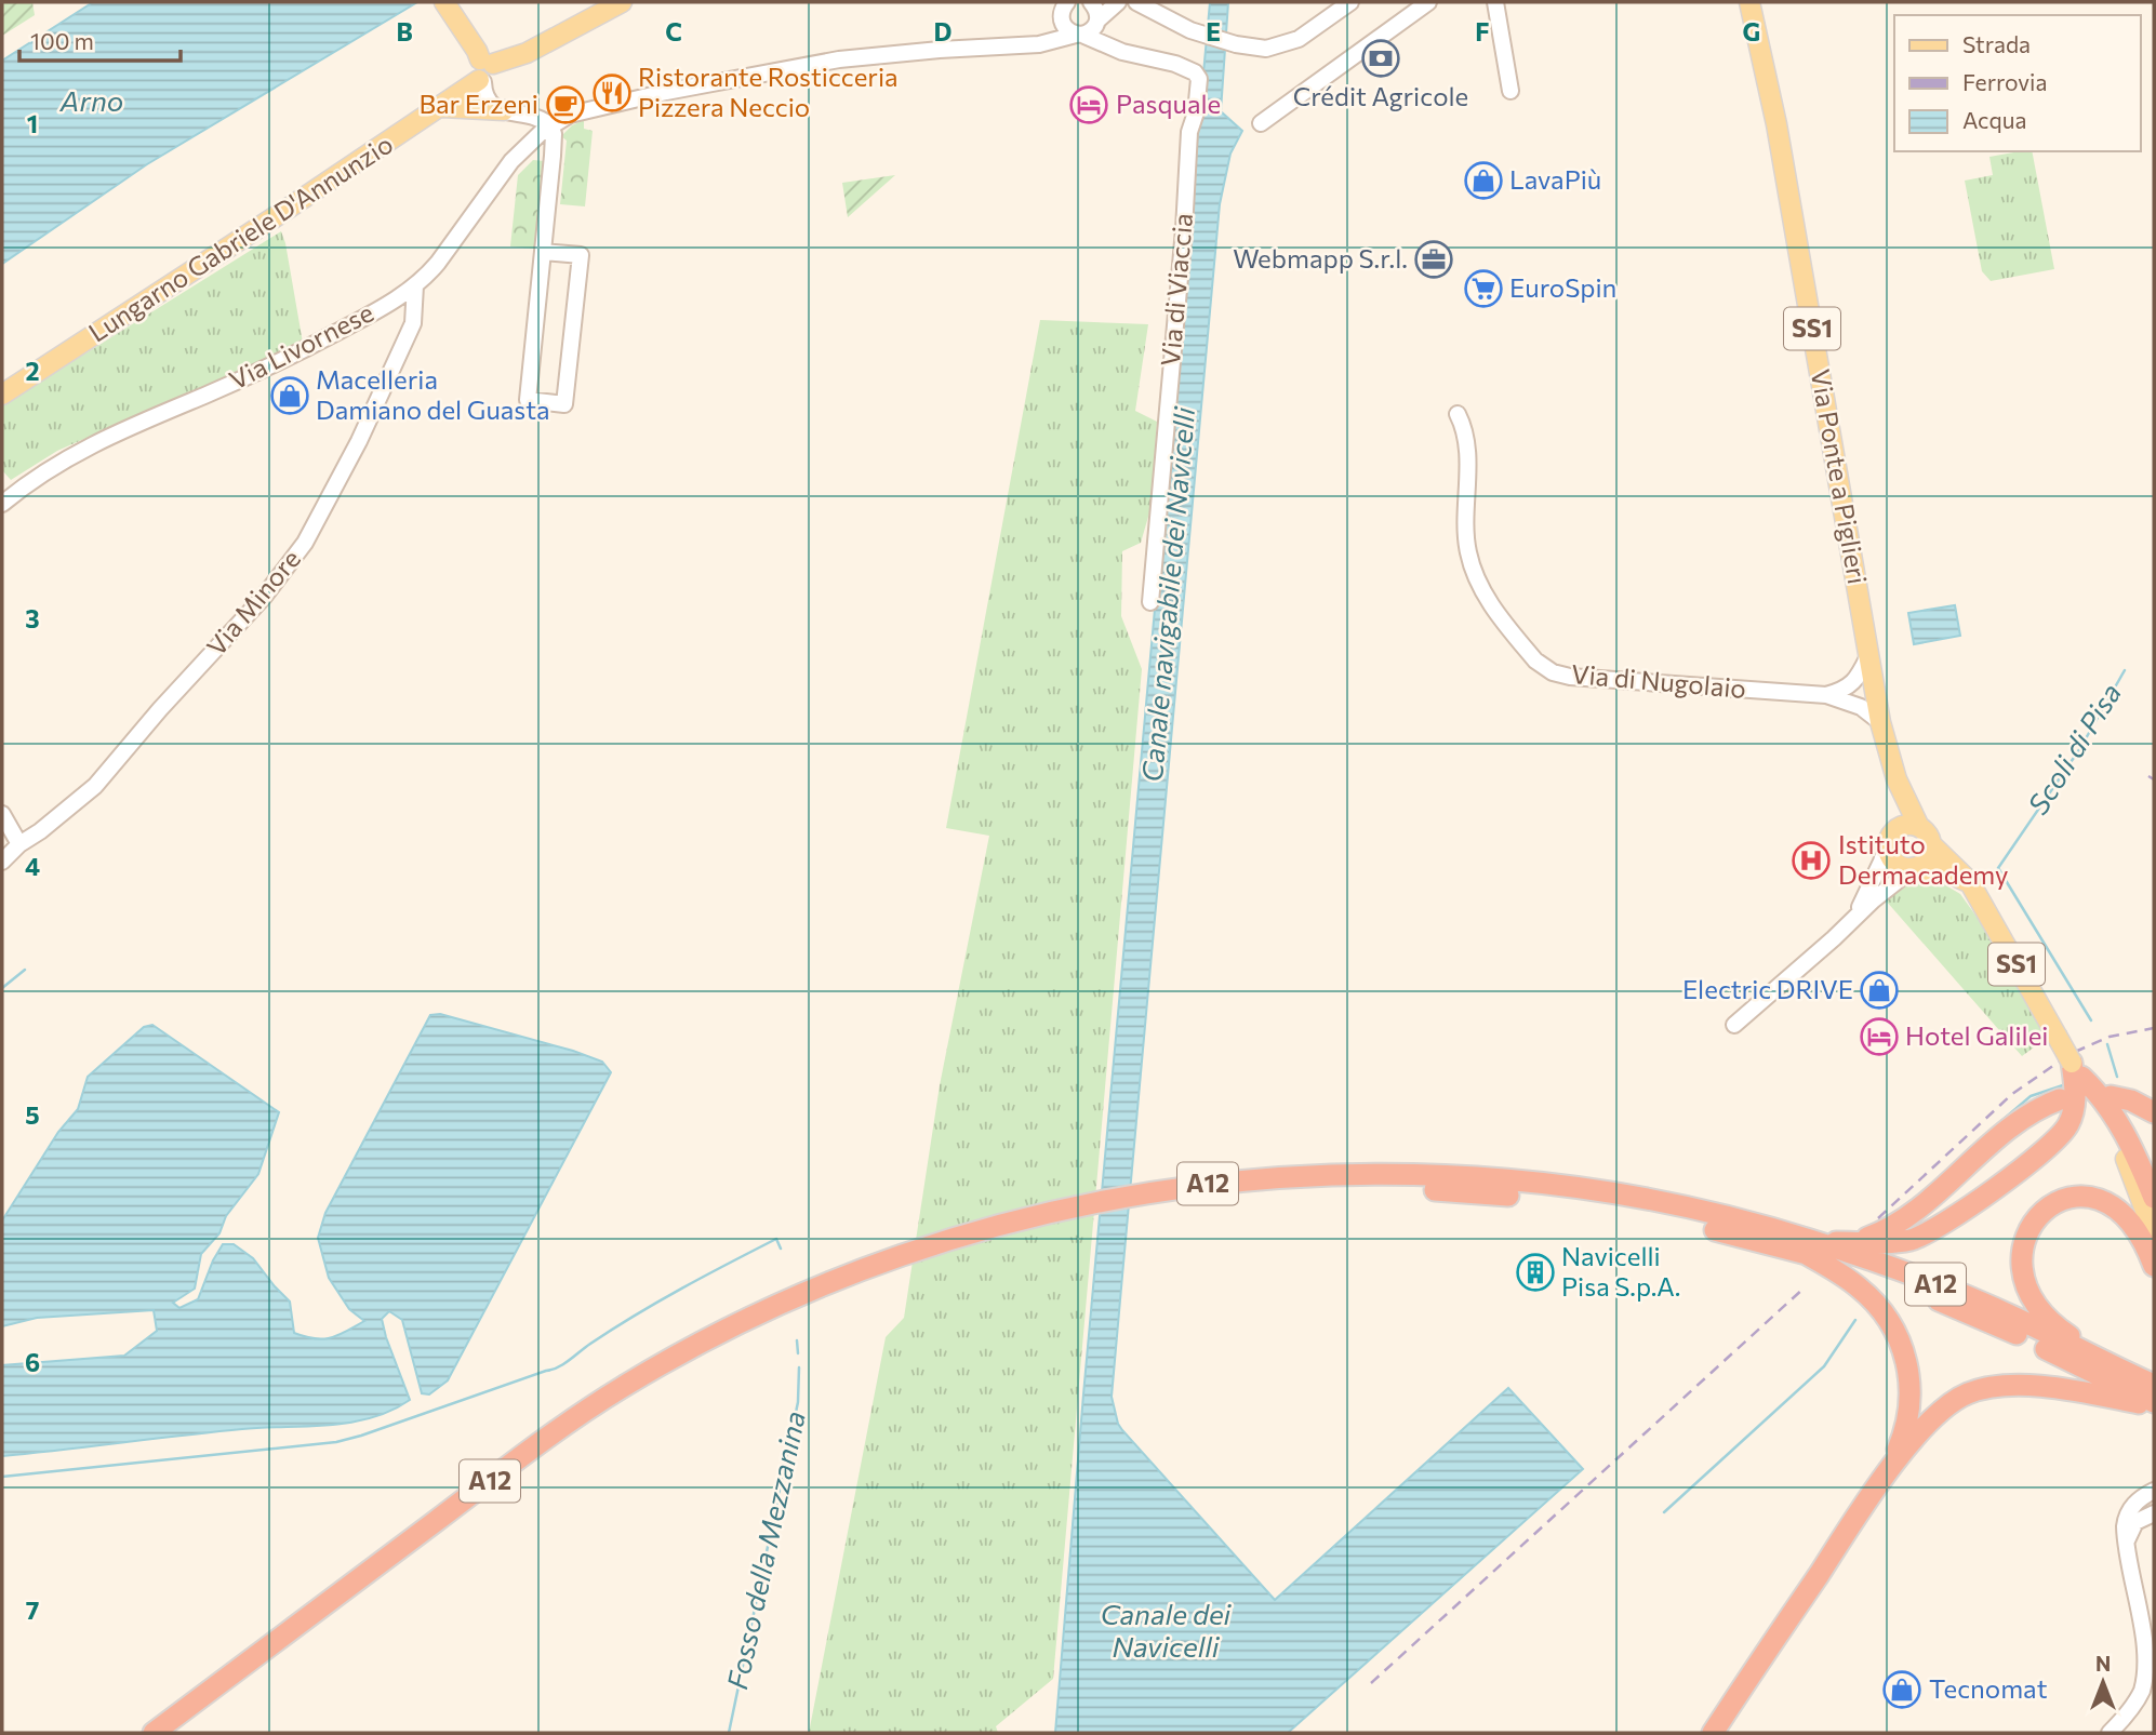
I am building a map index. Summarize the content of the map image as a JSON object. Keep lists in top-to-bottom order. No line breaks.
{"streets":{"highway":["A12"],"main road":["Lungarno Gabriele D'Annunzio","SS1","Via Ponte a Piglieri"],"street":["Via di Viaccia","Via Livornese","Via Minore","Via di Nugolaio"]},"crossings":[["Via di Viaccia","Via Livornese"],["SS1","Via Ponte a Piglieri"],["Via Livornese","Via Minore"],["Via Ponte a Piglieri","Via di Nugolaio"]],"water":["Arno","Canale navigabile dei Navicelli","Scoli di Pisa","Fosso della Mezzanina","Canale dei Navicelli"],"places":{"bank":["Crédit Agricole"],"restaurant":["Ristorante Rosticceria Pizzera Neccio"],"cafe":["Bar Erzeni"],"hotel":["Pasquale","Hotel Galilei"],"shop":["LavaPiù","Macelleria Damiano del Guasta","Electric DRIVE","Tecnomat"],"office":["Webmapp S.r.l."],"supermarket":["EuroSpin"],"hospital":["Istituto Dermacademy"],"building":["Navicelli Pisa S.p.A."]},"legend":["Strada","Ferrovia","Acqua"],"scale_bar":"100 m","north":"top","grid":{"columns":["B","C","D","E","F","G"],"rows":["1","2","3","4","5","6","7"]}}
